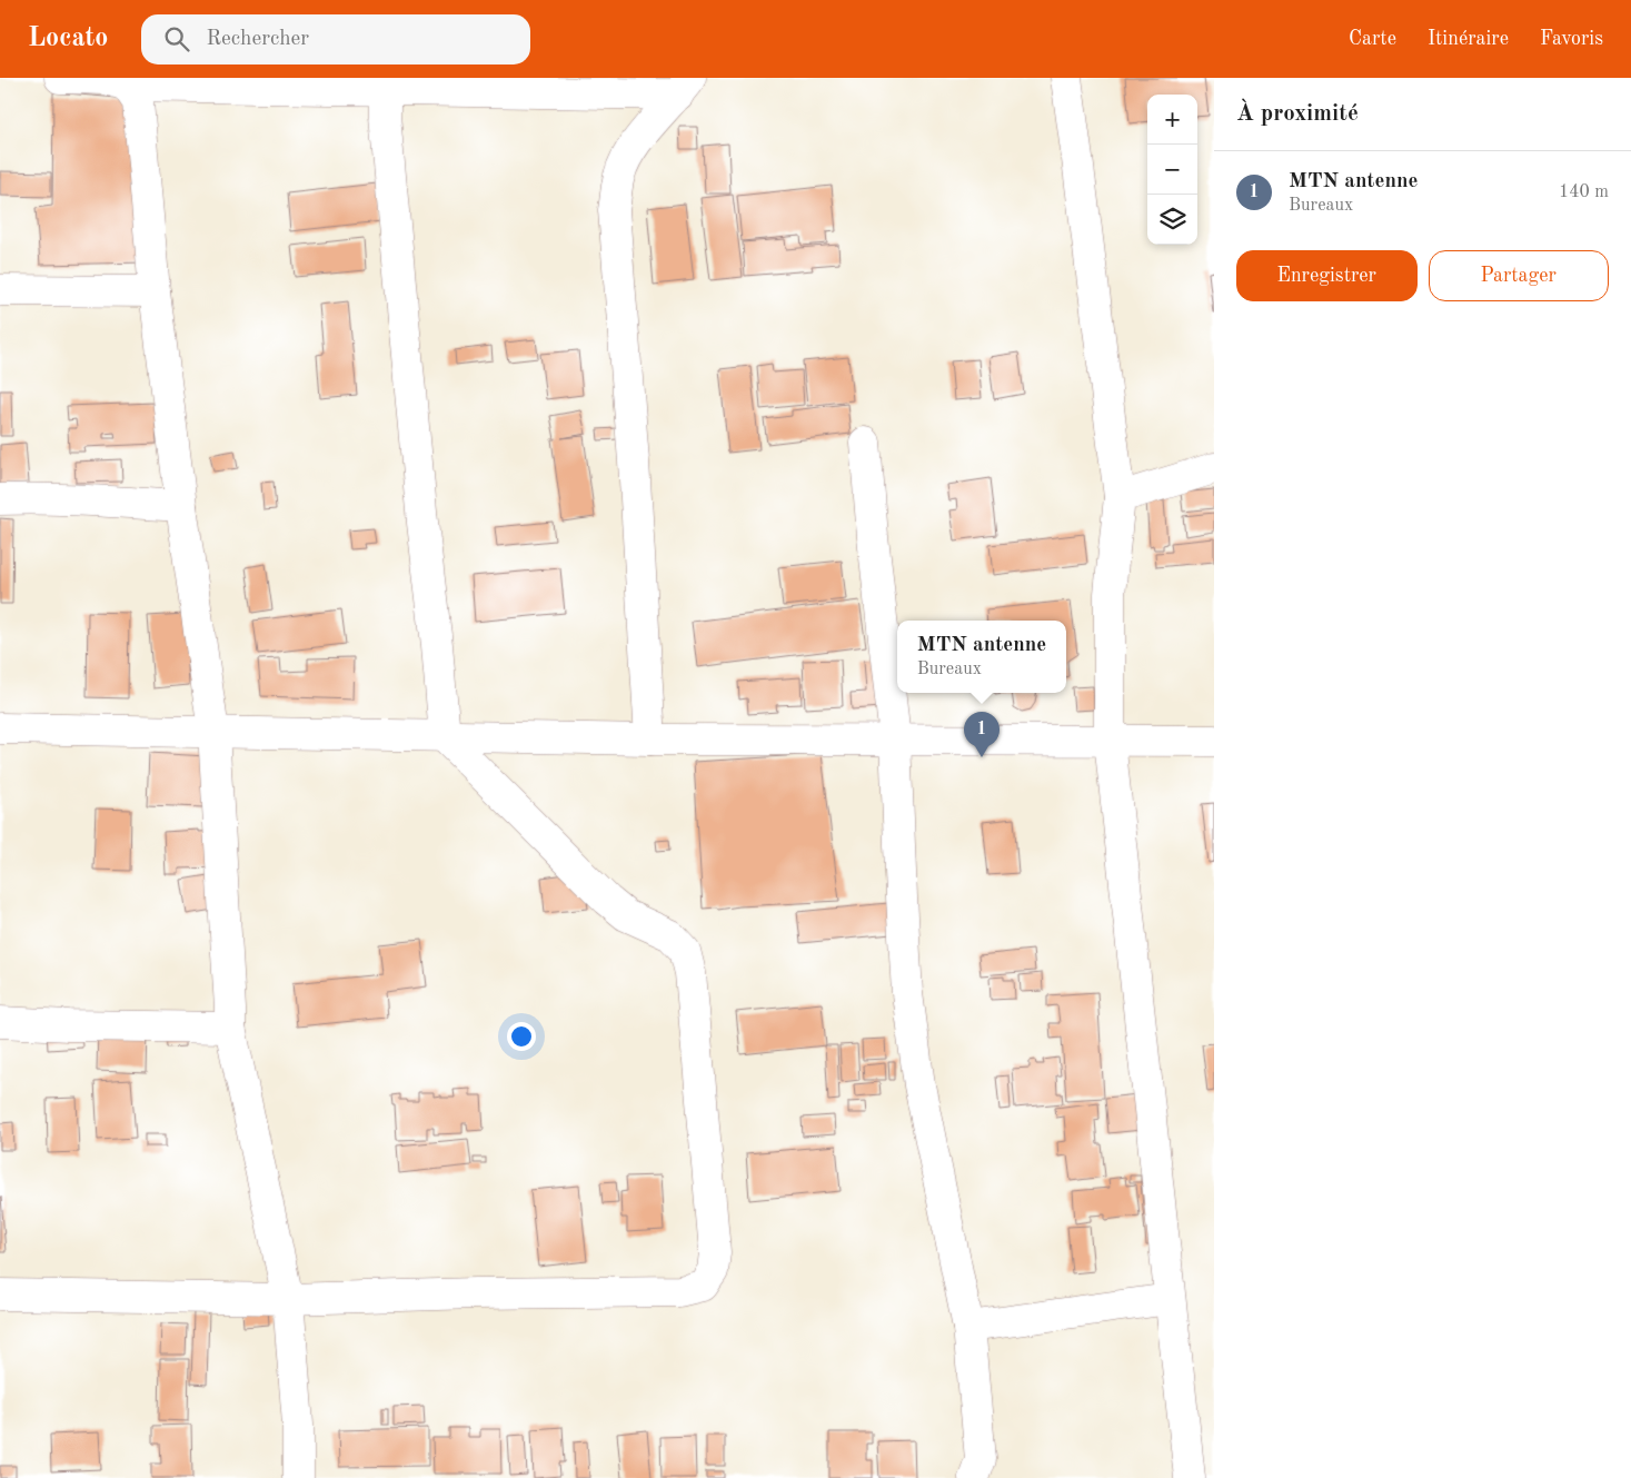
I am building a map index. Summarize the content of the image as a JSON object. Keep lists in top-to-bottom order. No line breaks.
{"page":{"header":"Locato","search":"Rechercher","nav":["Carte","Itinéraire","Favoris"],"heading":"À proximité","map_buttons":["+","−"],"list":[{"mark":"1","name":"MTN antenne","note":"Bureaux","value":"140 m"}],"buttons":["Enregistrer","Partager"],"popup":["MTN antenne","Bureaux"],"pins":"1"}}
